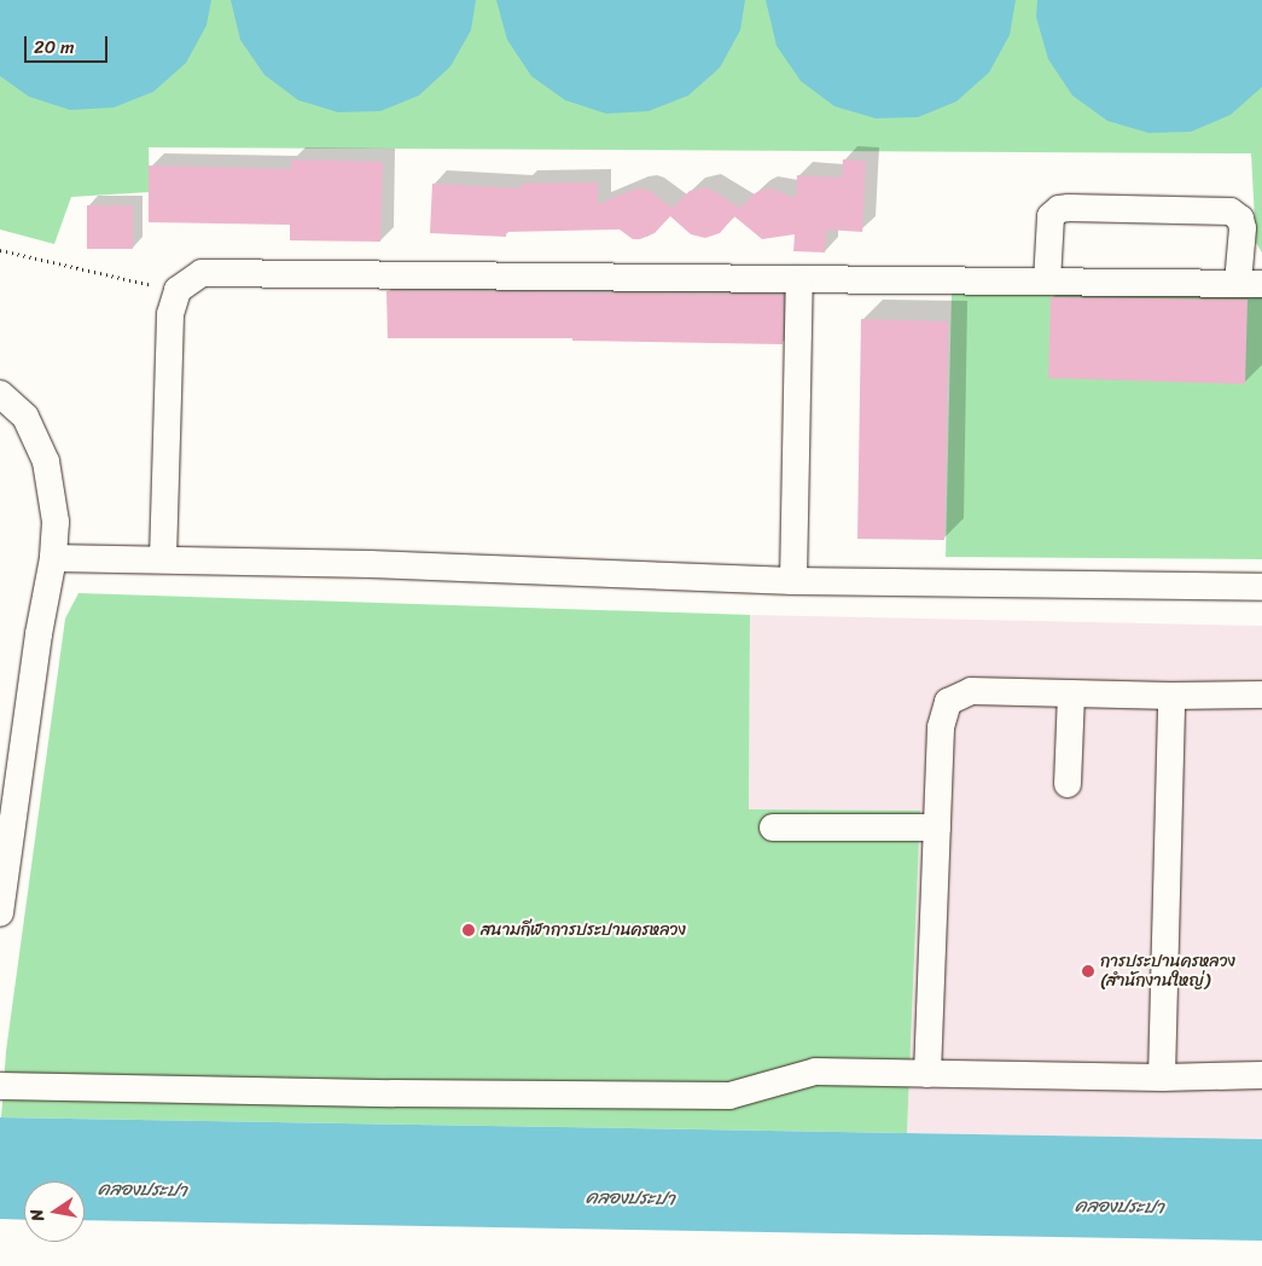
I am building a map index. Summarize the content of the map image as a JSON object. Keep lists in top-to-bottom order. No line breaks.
{"water":["คลองประปา"],"places":["สนามกีฬาการประปานครหลวง","การประปานครหลวง (สำนักงานใหญ่)"],"scale_bar":"20 m","north":"left"}
